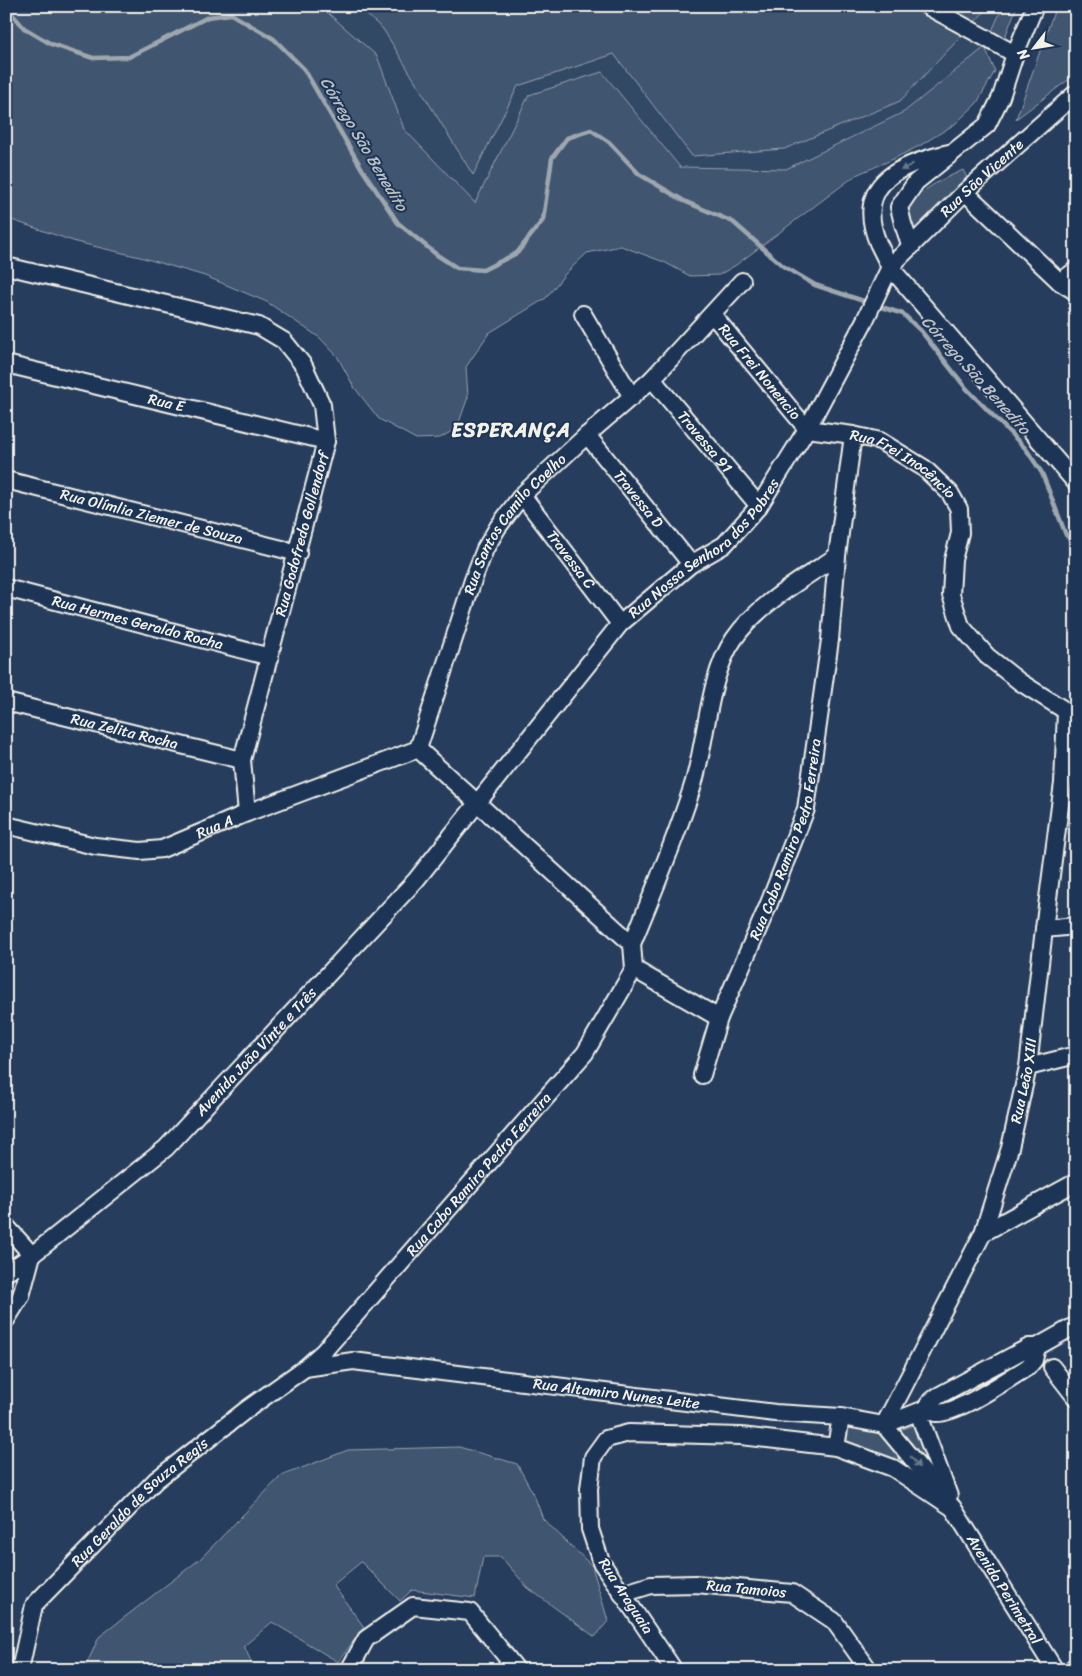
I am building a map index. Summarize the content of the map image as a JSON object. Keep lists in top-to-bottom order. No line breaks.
{"streets":{"street":["Rua São Vicente","Rua Frei Nonencio","Rua E","Travessa 91","Rua Frei Inocêncio","Travessa D","Rua Olímlia Ziemer de Souza","Rua Santos Camilo Coelho","Rua Godofredo Gollendorf","Rua Nossa Senhora dos Pobres","Travessa C","Rua Hermes Geraldo Rocha","Rua Zelita Rocha","Rua A","Rua Cabo Ramiro Pedro Ferreira","Avenida João Vinte e Três","Rua Leão XIII","Rua Altamiro Nunes Leite","Rua Geraldo de Souza Regis","Rua Tamoios","Avenida Perimetral","Rua Araguaia"]},"crossings":[["Rua São Vicente","Rua Nossa Senhora dos Pobres"],["Rua Frei Nonencio","Rua Frei Inocêncio"],["Rua Frei Nonencio","Rua Santos Camilo Coelho"],["Rua Frei Nonencio","Rua Nossa Senhora dos Pobres"],["Rua E","Rua Godofredo Gollendorf"],["Travessa 91","Rua Santos Camilo Coelho"],["Travessa 91","Rua Nossa Senhora dos Pobres"],["Rua Frei Inocêncio","Rua Nossa Senhora dos Pobres"],["Rua Frei Inocêncio","Rua Cabo Ramiro Pedro Ferreira"],["Rua Frei Inocêncio","Rua Leão XIII"],["Travessa D","Rua Santos Camilo Coelho"],["Travessa D","Rua Nossa Senhora dos Pobres"],["Rua Olímlia Ziemer de Souza","Rua Godofredo Gollendorf"],["Rua Santos Camilo Coelho","Travessa C"],["Rua Santos Camilo Coelho","Rua A"],["Rua Godofredo Gollendorf","Rua Hermes Geraldo Rocha"],["Rua Godofredo Gollendorf","Rua Zelita Rocha"],["Rua Godofredo Gollendorf","Rua A"],["Rua Nossa Senhora dos Pobres","Travessa C"],["Rua Nossa Senhora dos Pobres","Avenida João Vinte e Três"],["Rua Cabo Ramiro Pedro Ferreira","Rua Altamiro Nunes Leite"],["Rua Cabo Ramiro Pedro Ferreira","Rua Geraldo de Souza Regis"],["Rua Leão XIII","Rua Altamiro Nunes Leite"],["Rua Leão XIII","Avenida Perimetral"],["Rua Altamiro Nunes Leite","Rua Geraldo de Souza Regis"],["Rua Altamiro Nunes Leite","Avenida Perimetral"],["Rua Tamoios","Rua Araguaia"],["Avenida Perimetral","Rua Araguaia"]],"districts":["ESPERANÇA"],"water":["Córrego São Benedito"],"north":"bottom left"}
